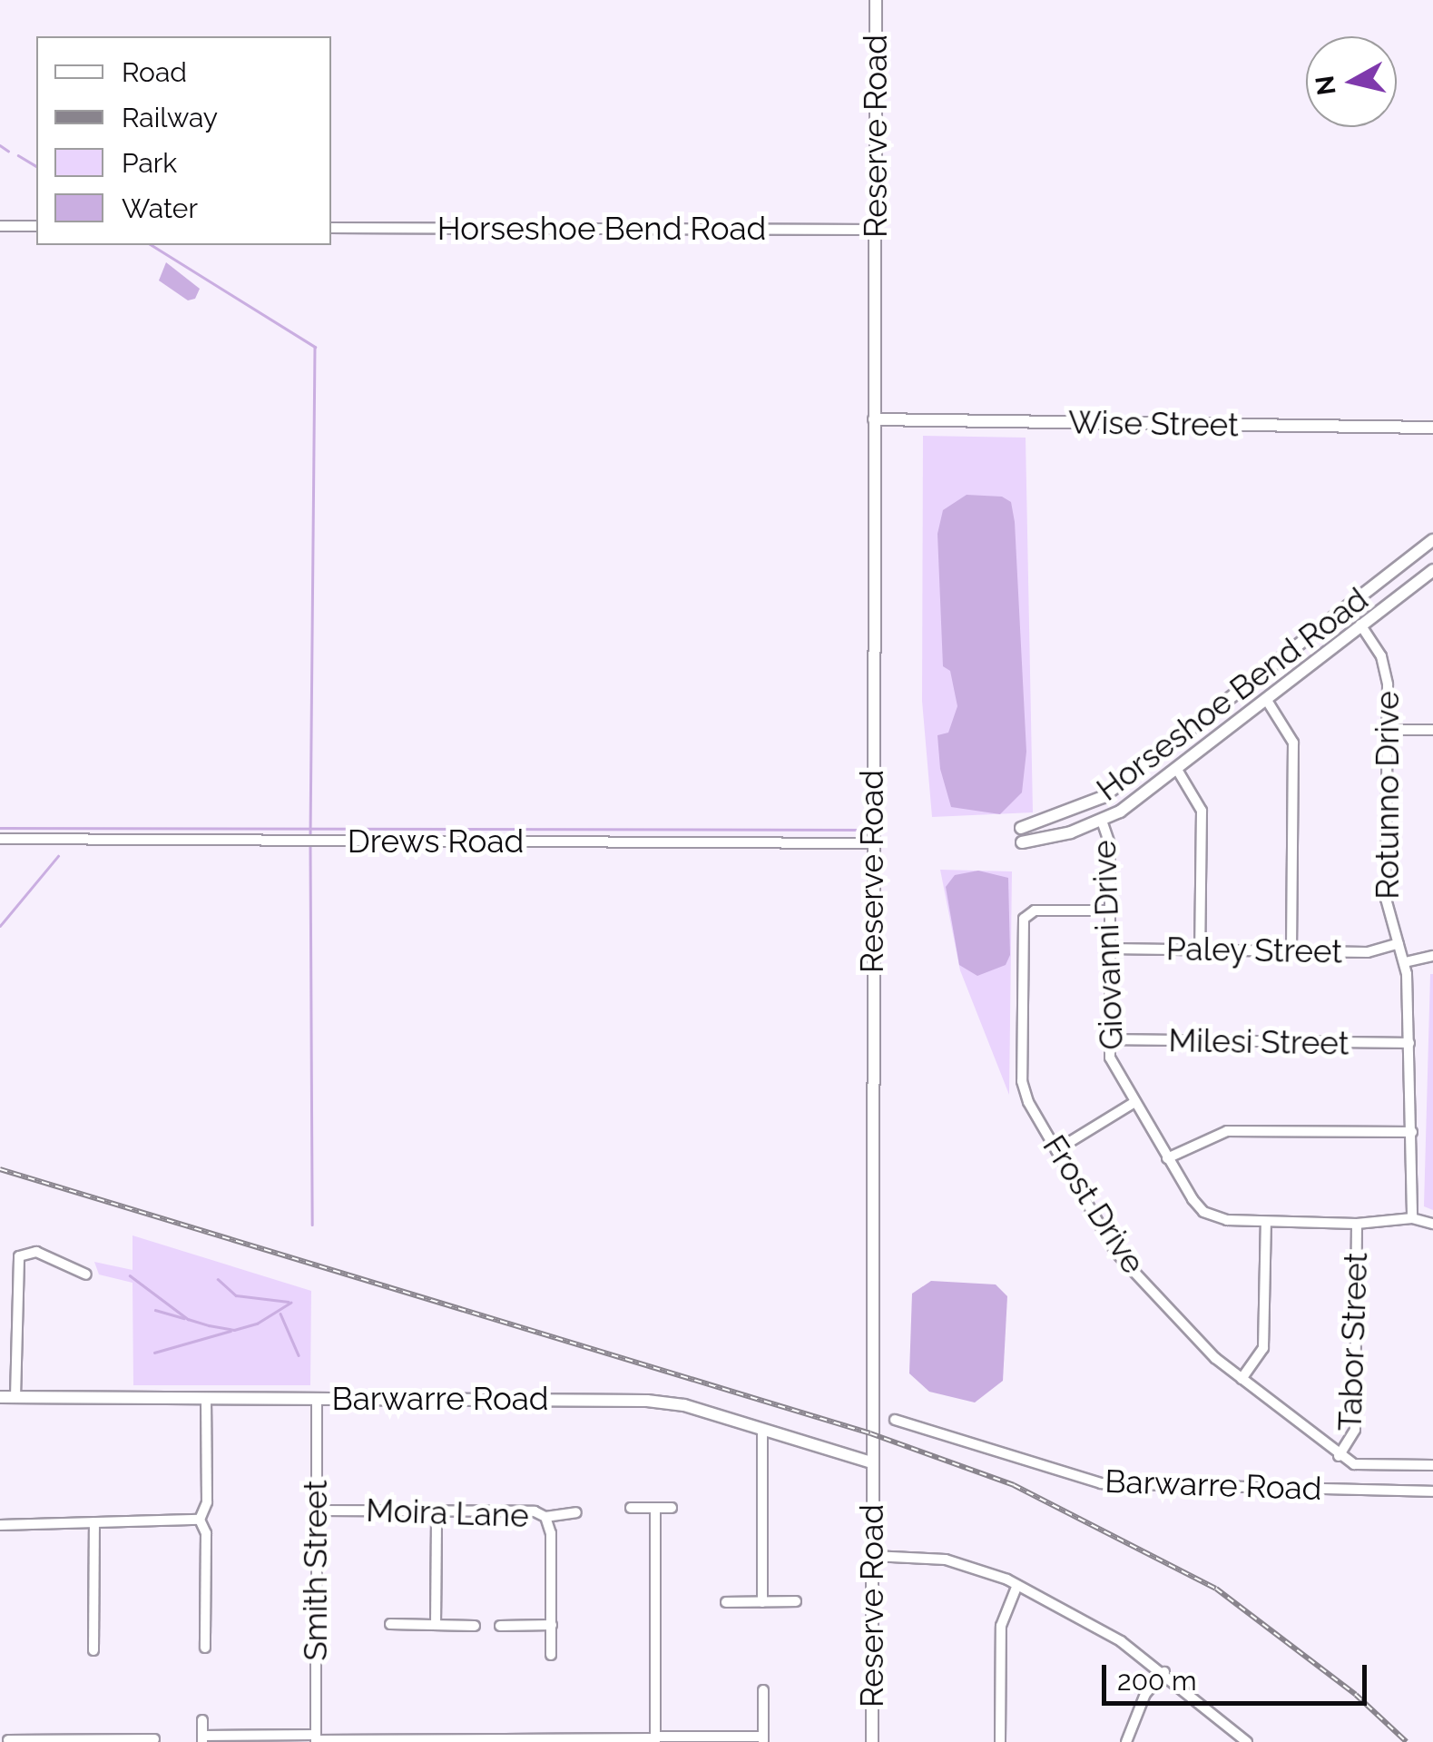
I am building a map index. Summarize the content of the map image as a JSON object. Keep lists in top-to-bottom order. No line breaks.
{"streets":{"street":["Reserve Road","Horseshoe Bend Road","Wise Street","Rotunno Drive","Drews Road","Giovanni Drive","Paley Street","Milesi Street","Frost Drive","Tabor Street","Barwarre Road","Moira Lane","Smith Street"]},"crossings":[["Reserve Road","Horseshoe Bend Road"],["Reserve Road","Wise Street"],["Reserve Road","Drews Road"],["Reserve Road","Barwarre Road"],["Horseshoe Bend Road","Rotunno Drive"],["Horseshoe Bend Road","Giovanni Drive"],["Rotunno Drive","Giovanni Drive"],["Rotunno Drive","Paley Street"],["Rotunno Drive","Milesi Street"],["Giovanni Drive","Paley Street"],["Giovanni Drive","Milesi Street"],["Giovanni Drive","Frost Drive"],["Giovanni Drive","Tabor Street"],["Frost Drive","Tabor Street"],["Barwarre Road","Smith Street"],["Moira Lane","Smith Street"]],"legend":["Road","Railway","Park","Water"],"scale_bar":"200 m","north":"left"}
